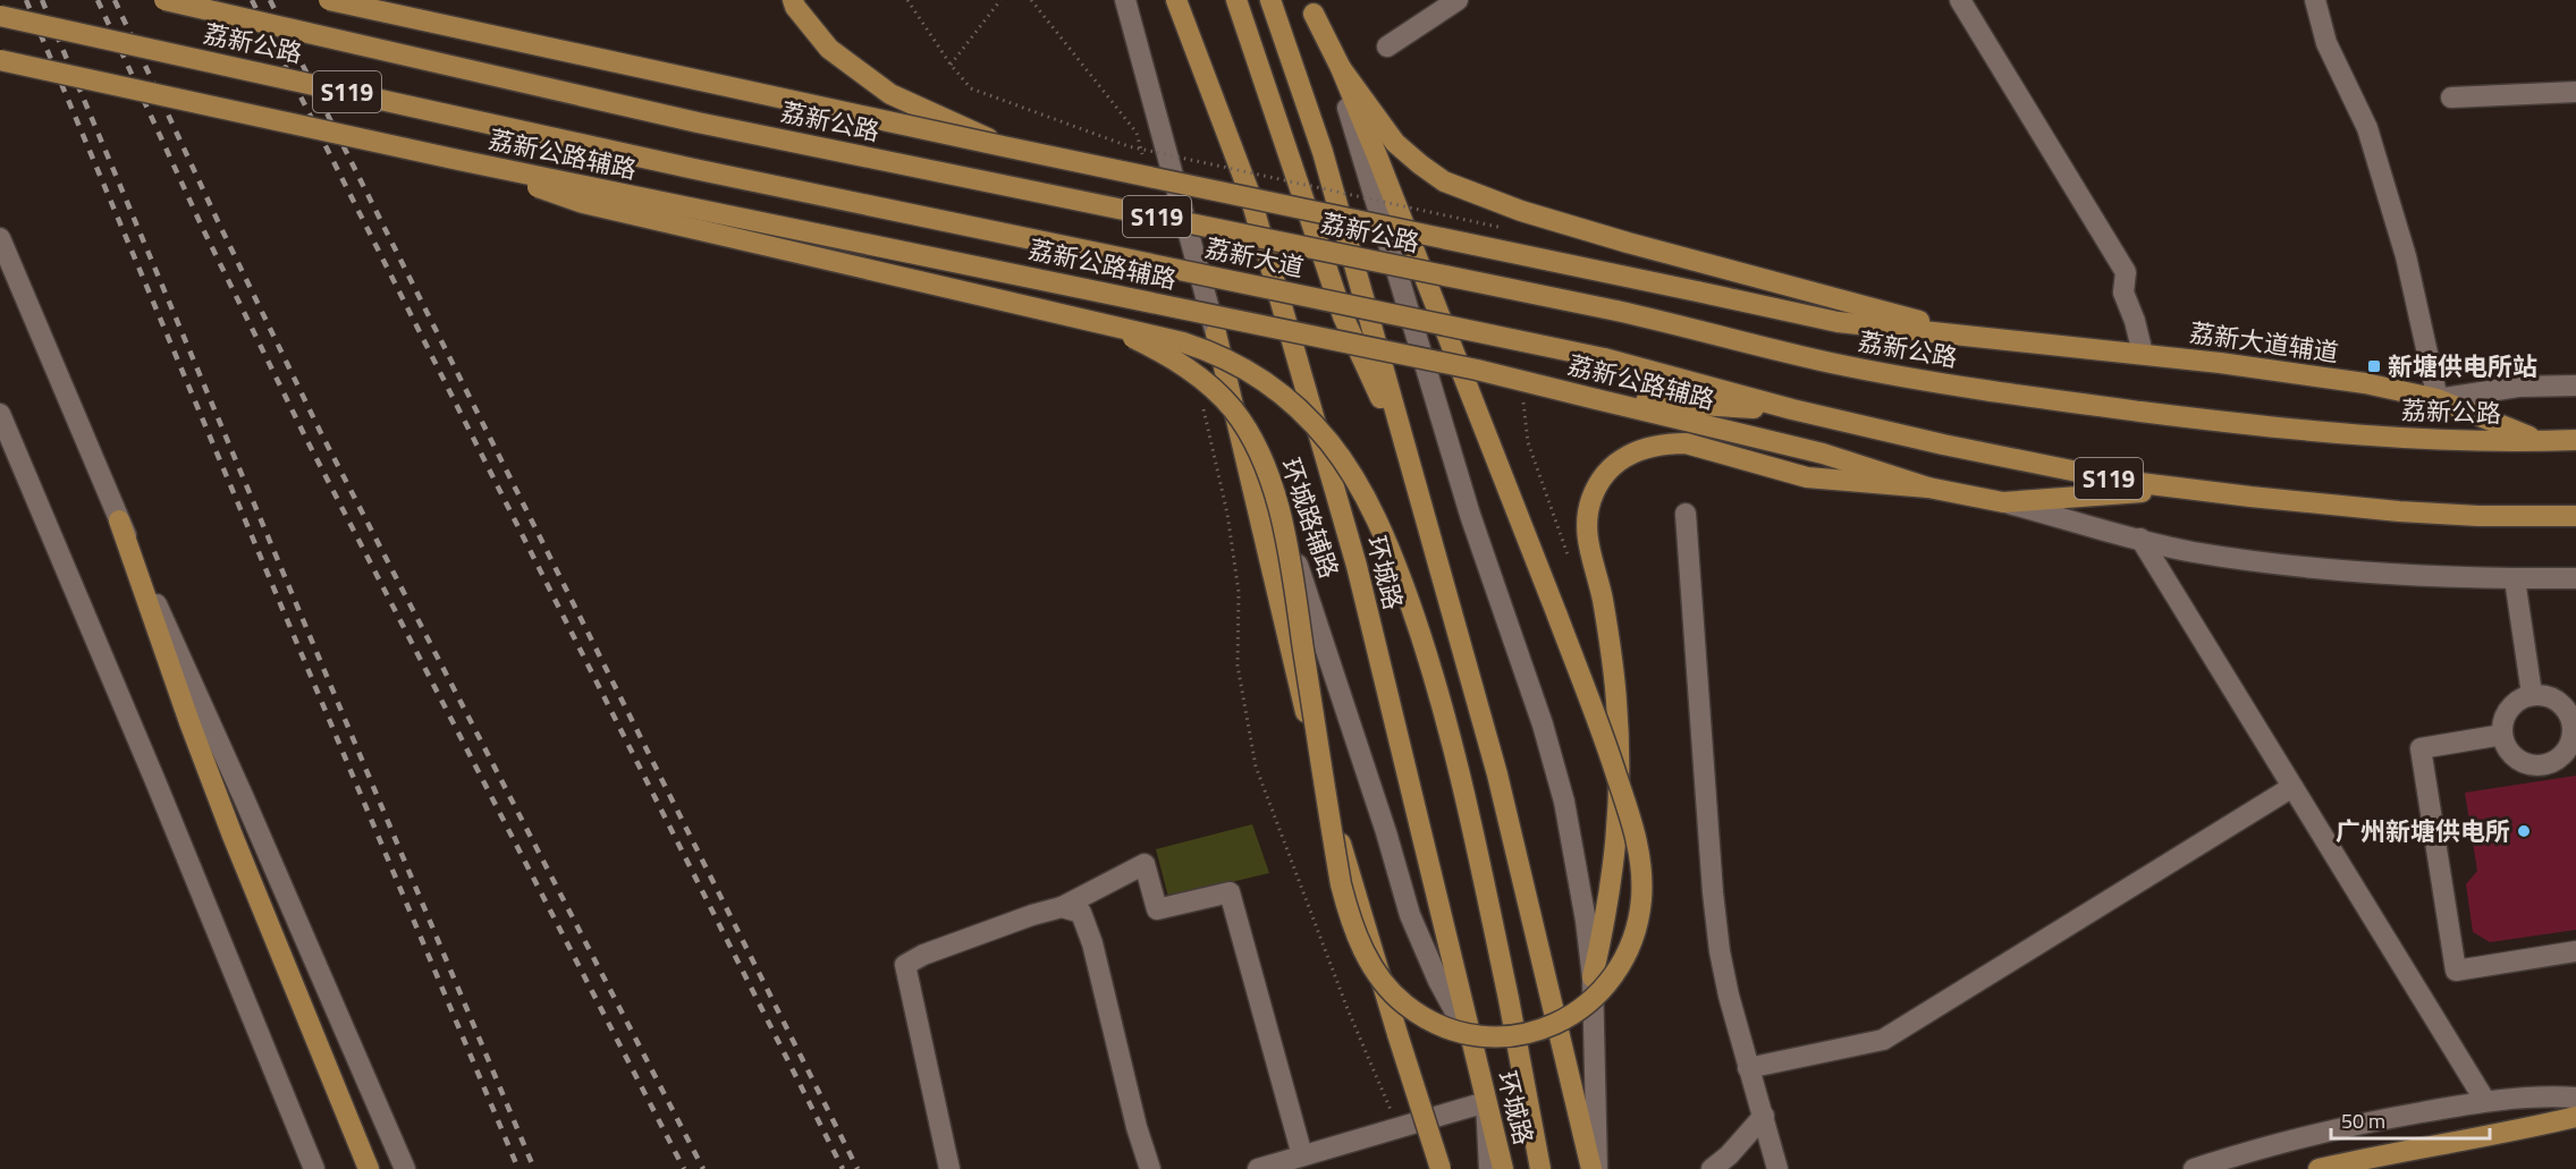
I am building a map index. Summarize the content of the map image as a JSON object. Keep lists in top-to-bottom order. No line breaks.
{"streets":{"main road":["荔新公路","S119","荔新公路辅路","荔新大道","荔新大道辅道","环城路"],"street":["环城路辅路"]},"crossings":[["荔新公路","荔新大道"],["荔新公路","荔新大道辅道"],["S119","荔新公路辅路"],["S119","荔新大道"],["环城路辅路","环城路"]],"places":{"transit":["新塘供电所站"],"other":["广州新塘供电所"]},"scale_bar":"50 m"}
